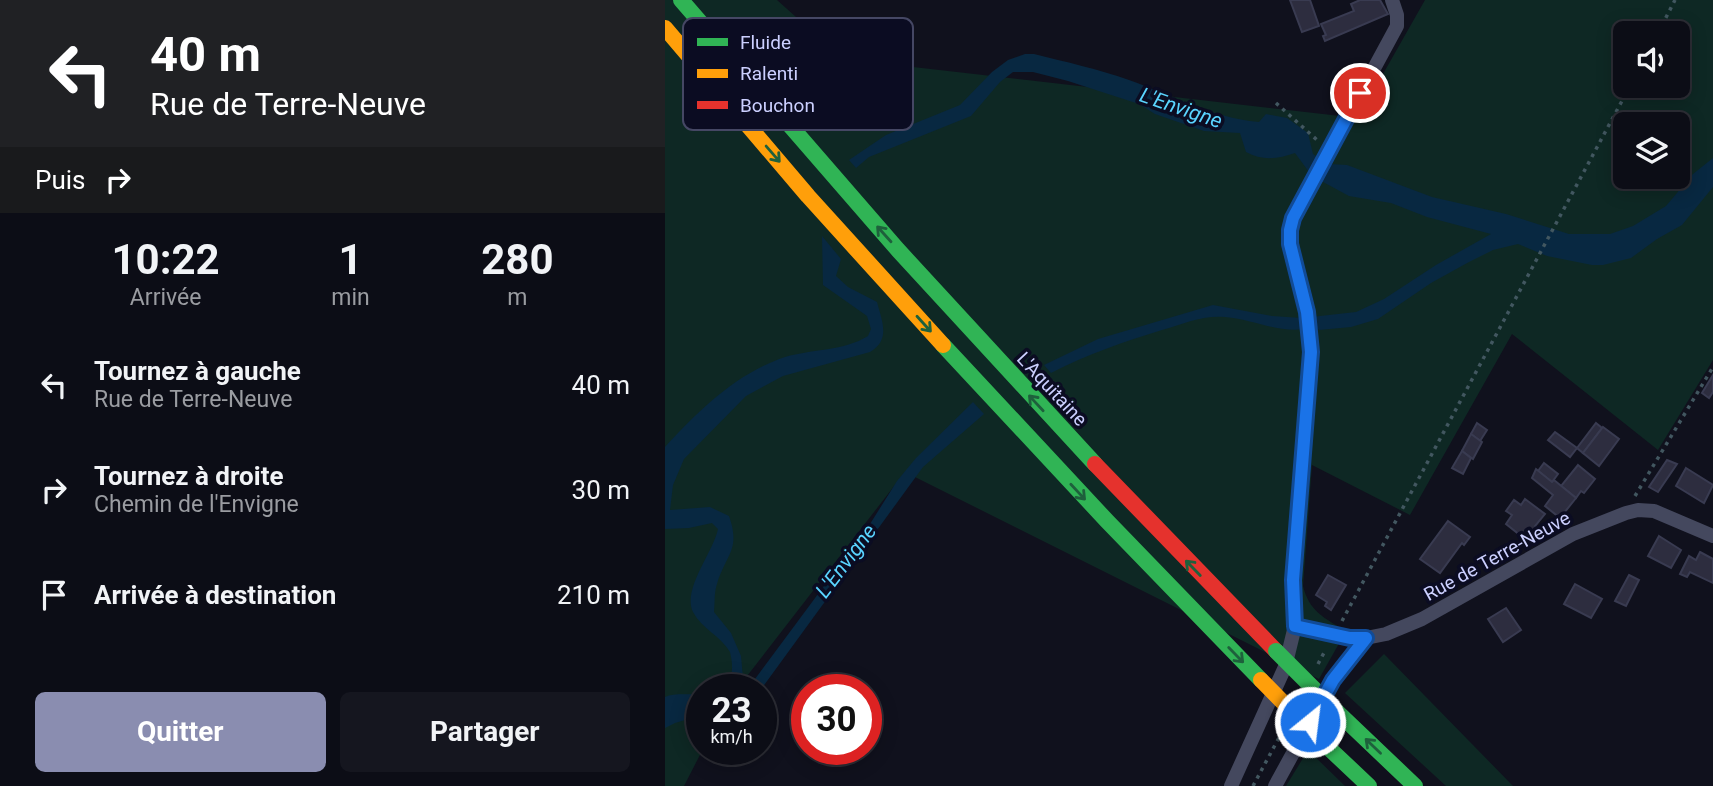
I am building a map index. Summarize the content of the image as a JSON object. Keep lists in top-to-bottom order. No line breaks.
{"streets":{"highway":["L'Aquitaine"],"street":["Rue de Terre-Neuve"]},"water":["L'Envigne"],"legend":["Fluide","Ralenti","Bouchon"],"page":{"turn":["40 m","Rue de Terre-Neuve"],"then":"Puis","eta":["10:22","Arrivée","1","min","280","m"],"list":[{"name":"Tournez à gauche","note":"Rue de Terre-Neuve","value":"40 m"},{"name":"Tournez à droite","note":"Chemin de l'Envigne","value":"30 m"},{"name":"Arrivée à destination","value":"210 m"}],"speed":"23 km/h","limit":"30","buttons":["Quitter","Partager"]}}
